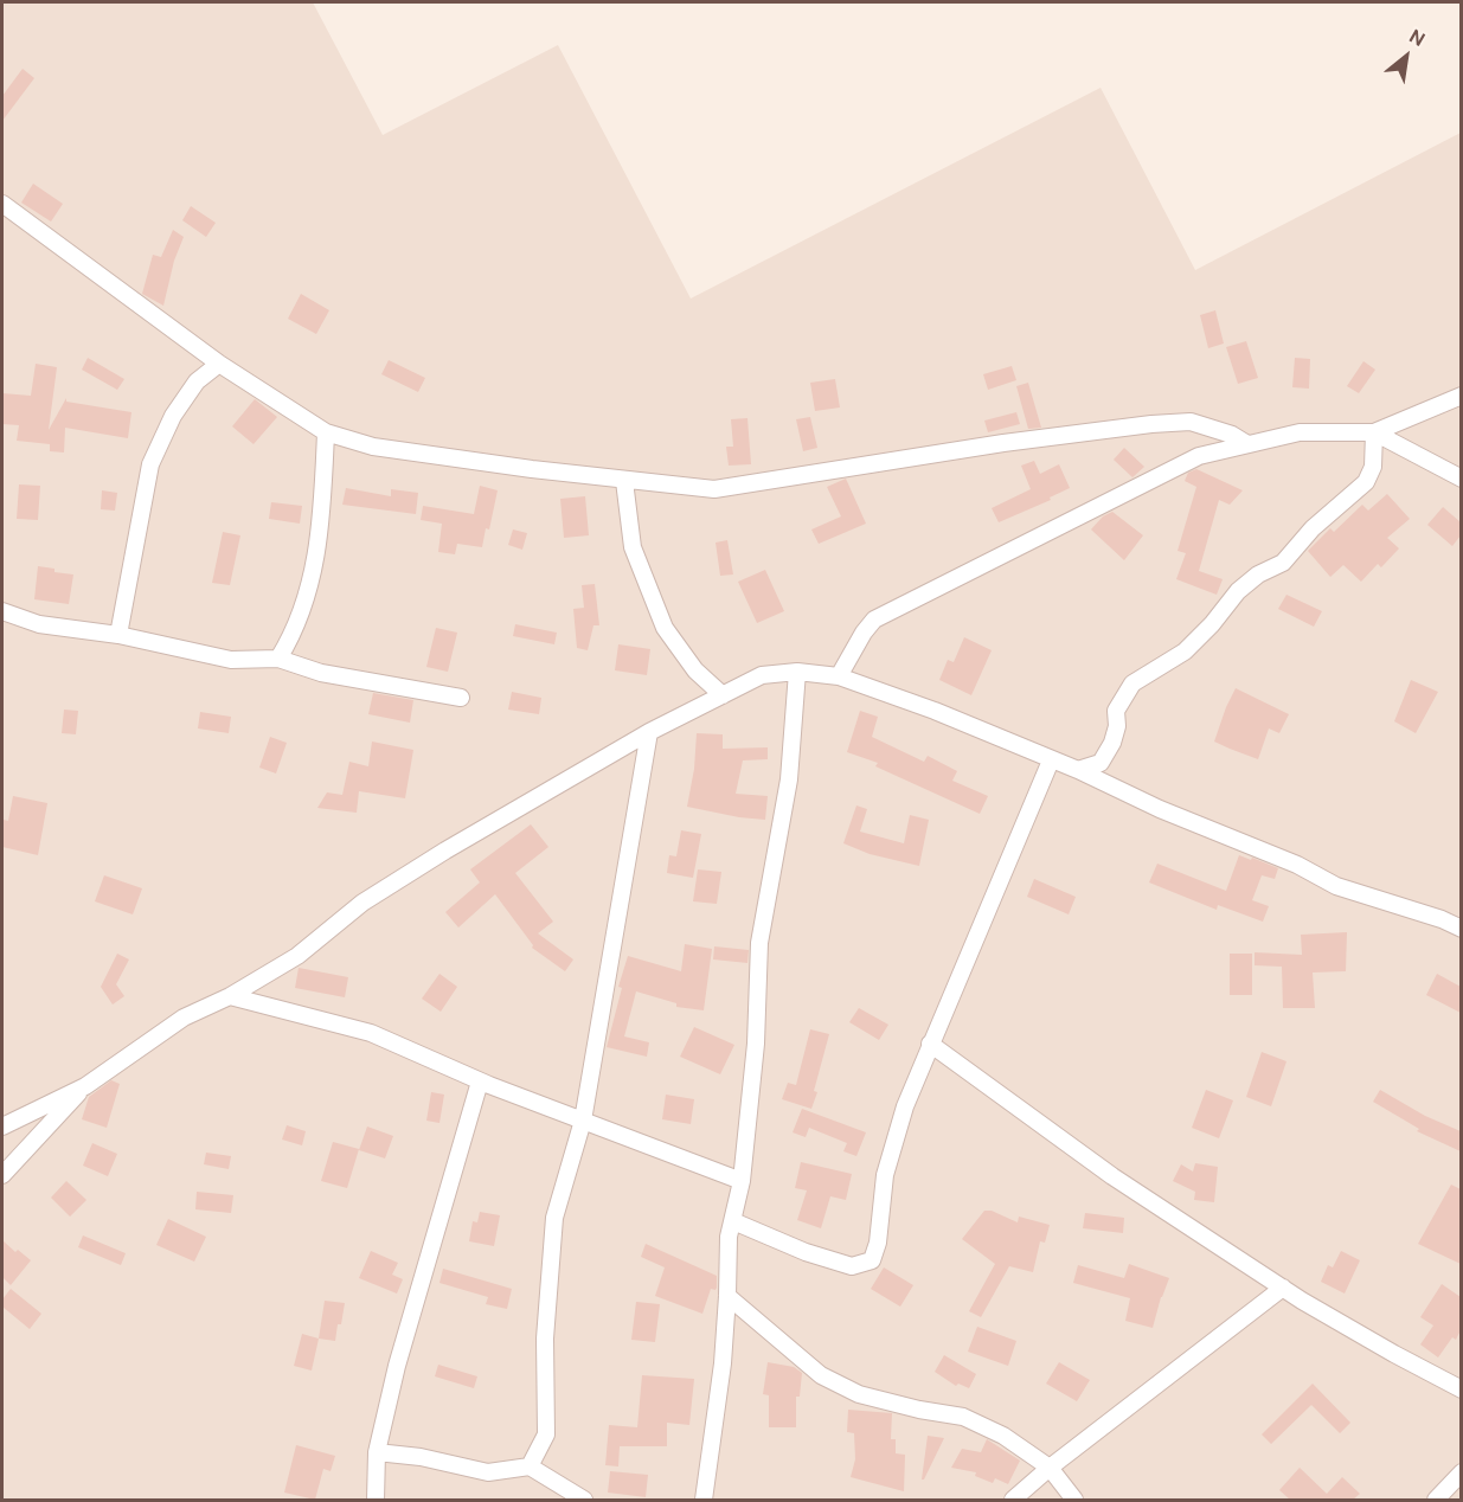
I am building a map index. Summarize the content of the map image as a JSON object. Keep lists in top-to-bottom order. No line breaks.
{"north":"top right"}
